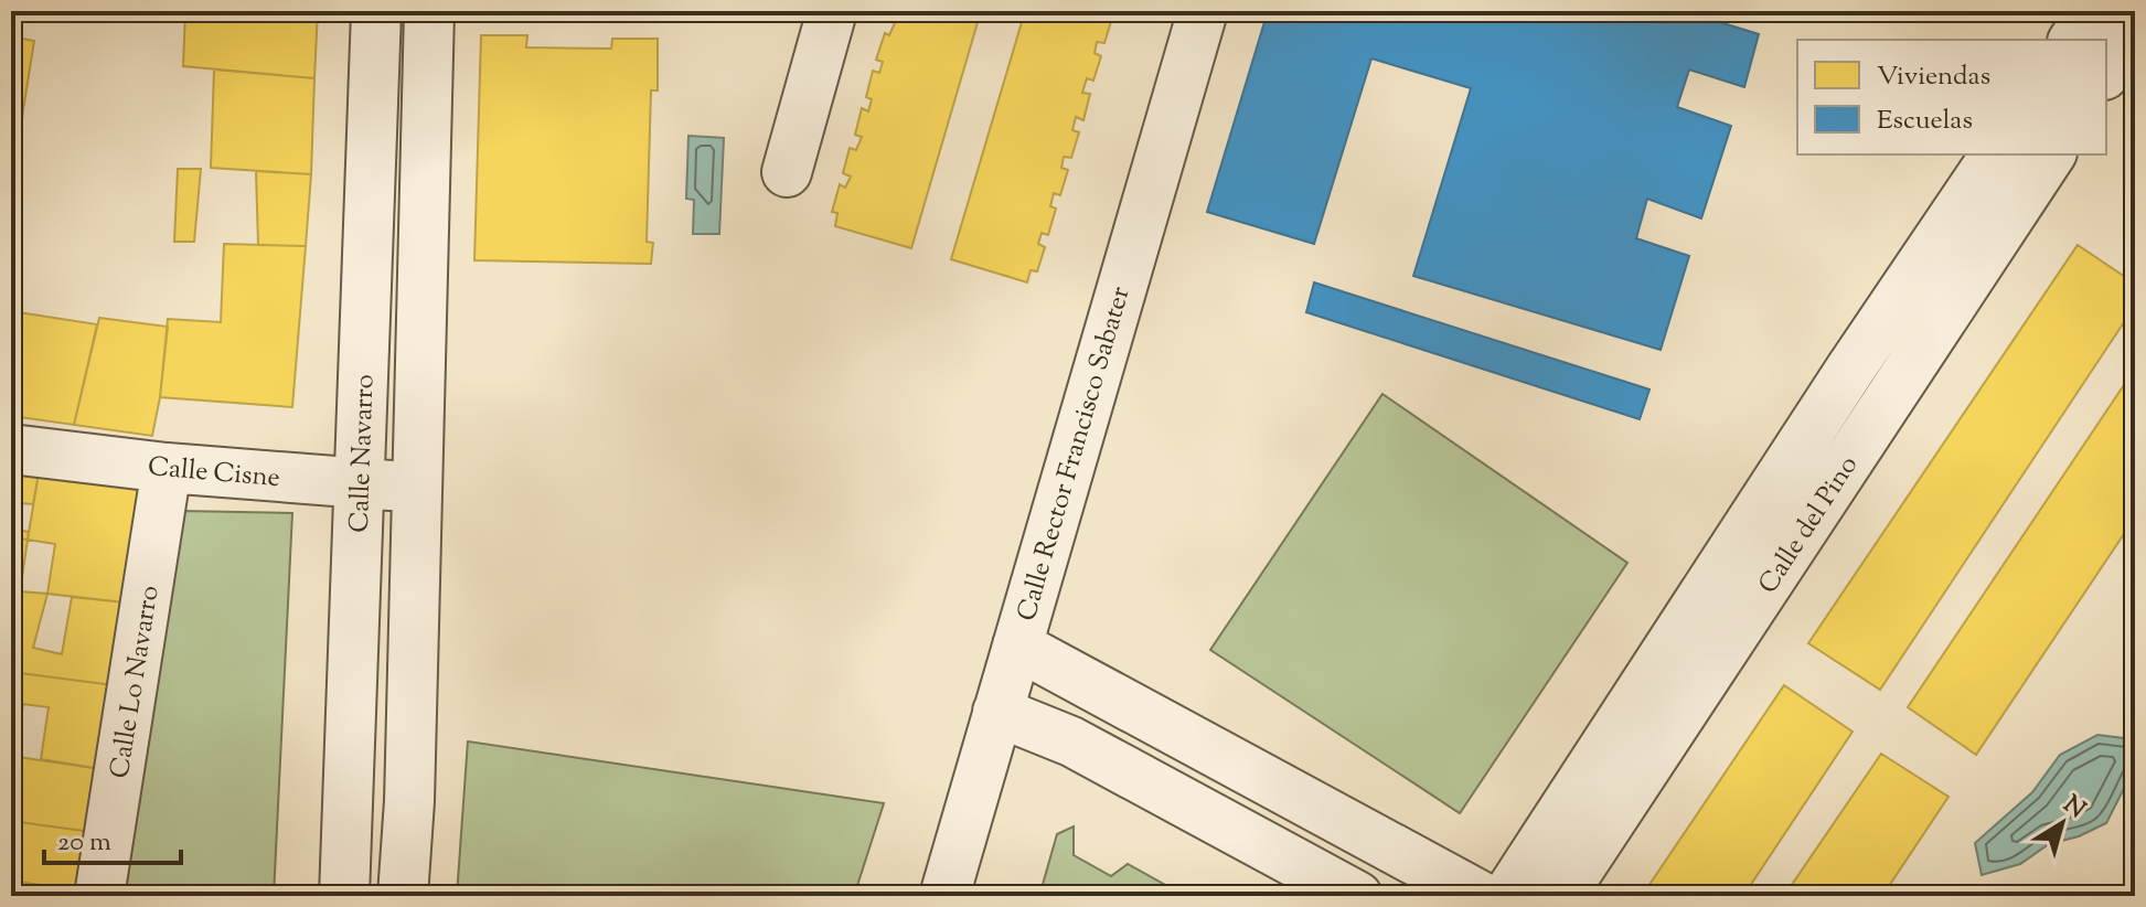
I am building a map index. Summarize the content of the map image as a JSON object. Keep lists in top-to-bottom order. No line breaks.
{"streets":{"street":["Calle Navarro","Calle Rector Francisco Sabater","Calle Cisne","Calle del Pino","Calle Lo Navarro"]},"crossings":[["Calle Navarro","Calle Cisne"],["Calle Cisne","Calle Lo Navarro"]],"legend":["Viviendas","Escuelas"],"scale_bar":"20 m","north":"top right"}
